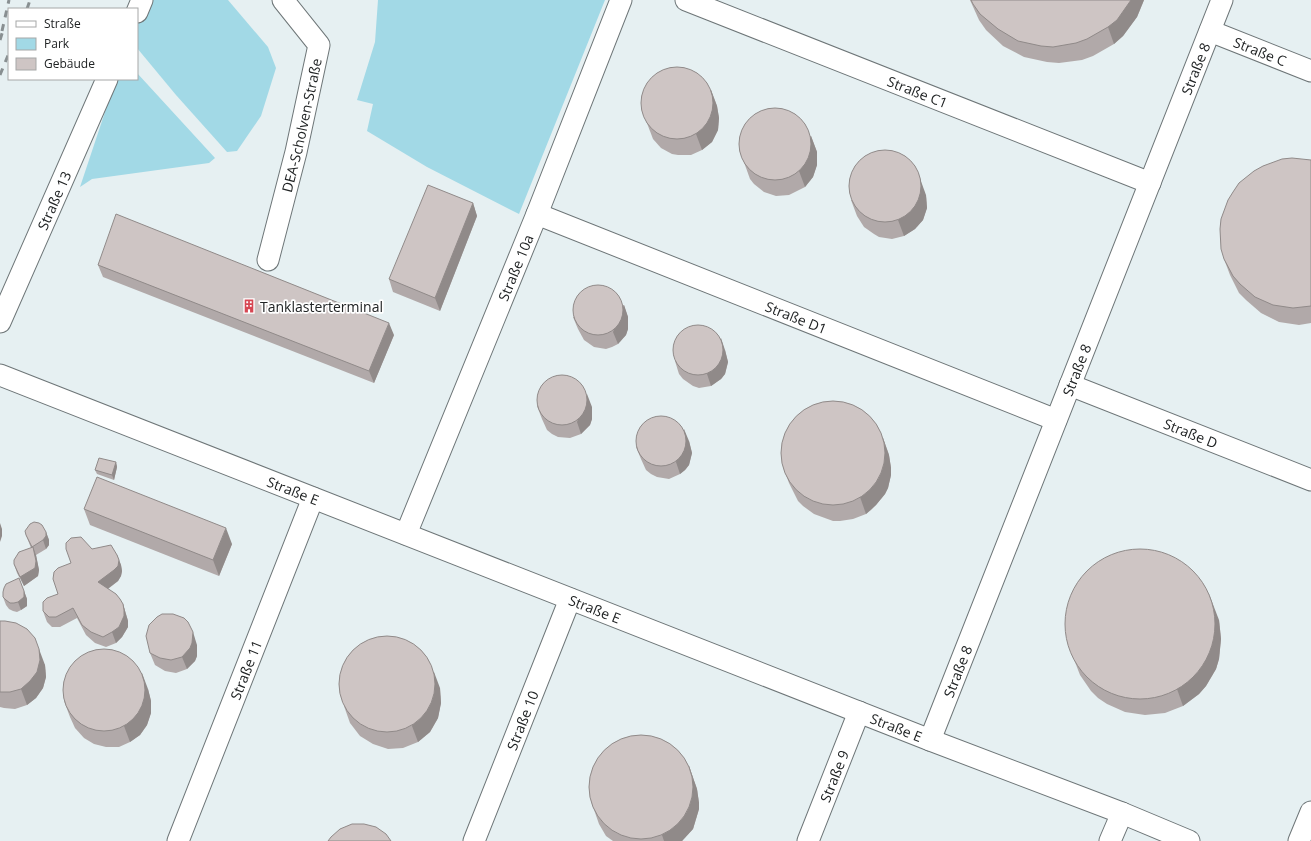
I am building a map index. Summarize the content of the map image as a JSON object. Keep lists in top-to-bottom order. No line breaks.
{"streets":{"lane":["Straße C","Straße 8","Straße C1","DEA-Scholven-Straße","Straße 13","Straße 10a","Straße D1","Straße D","Straße E","Straße 11","Straße 10","Straße 9"]},"crossings":[["Straße C","Straße 8"],["Straße 8","Straße C1"],["Straße 8","Straße D1"],["Straße 8","Straße D"],["Straße 8","Straße E"],["Straße 10a","Straße D1"],["Straße 10a","Straße E"],["Straße E","Straße 11"],["Straße E","Straße 10"],["Straße E","Straße 9"]],"places":{"building":["Tanklasterterminal"]},"legend":["Straße","Park","Gebäude"]}
